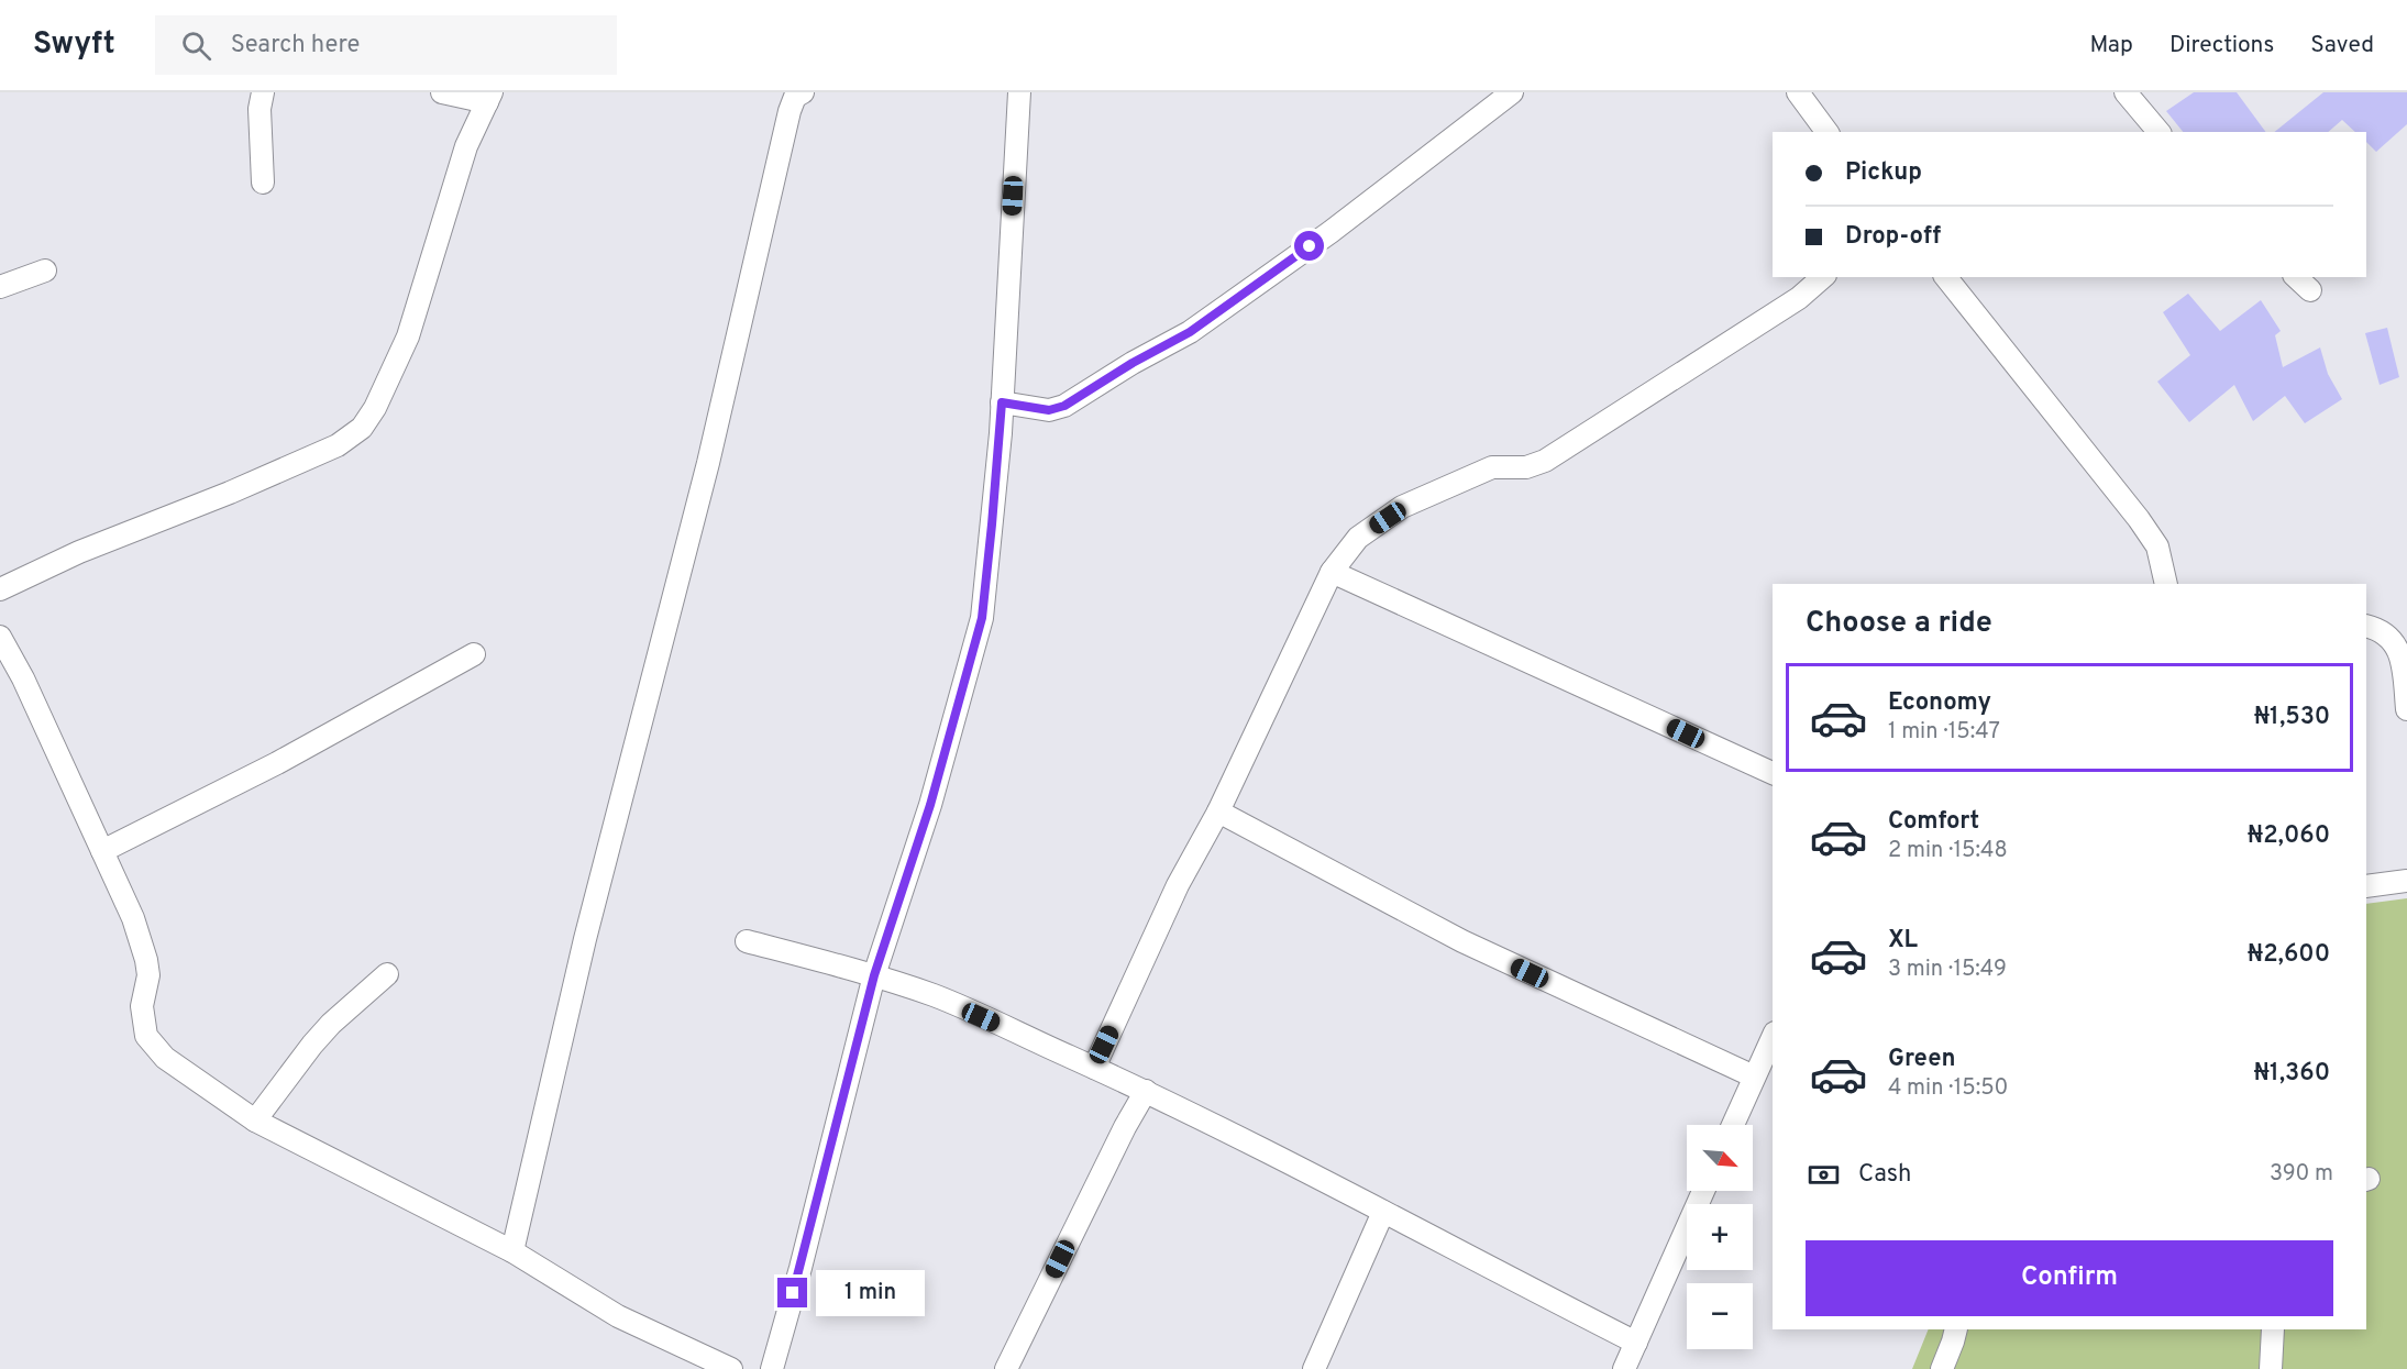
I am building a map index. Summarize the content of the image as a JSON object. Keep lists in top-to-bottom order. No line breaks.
{"north":"bottom right","page":{"header":"Swyft","search":"Search here","nav":["Map","Directions","Saved"],"banner":["Pickup","Drop-off"],"heading":"Choose a ride","list":[{"name":"Economy","note":"1 min · 15:47","value":"₦1,530"},{"name":"Comfort","note":"2 min · 15:48","value":"₦2,060"},{"name":"XL","note":"3 min · 15:49","value":"₦2,600"},{"name":"Green","note":"4 min · 15:50","value":"₦1,360"}],"map_buttons":["+","−"],"pay":["Cash","390 m"],"buttons":"Confirm","bubble":"1 min"}}
